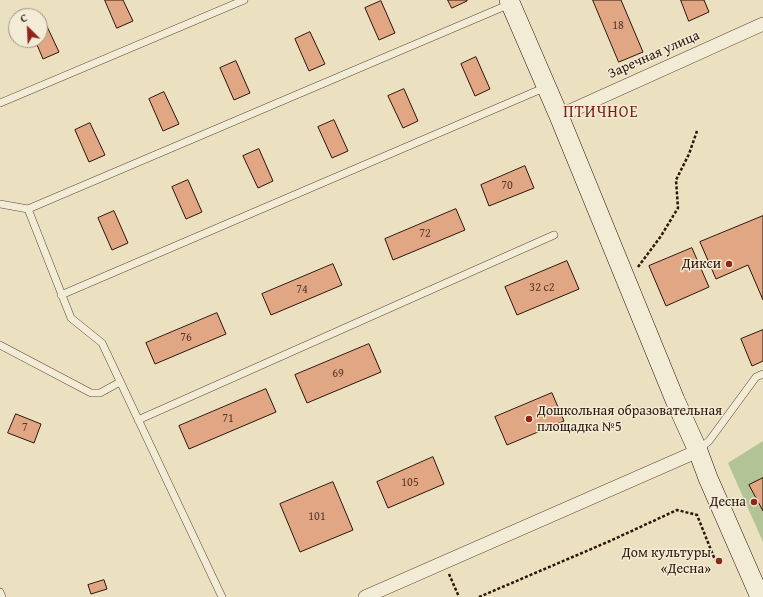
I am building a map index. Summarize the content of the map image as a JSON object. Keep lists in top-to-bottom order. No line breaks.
{"streets":{"street":["Заречная улица"]},"districts":["ПТИЧНОЕ"],"places":["Дикси","Дошкольная образовательная площадка №5","Десна","Дом культуры «Десна»"],"house_numbers":["18","70","72","32 с2","74","76","69","71","7","105","101"],"north":"top left"}
